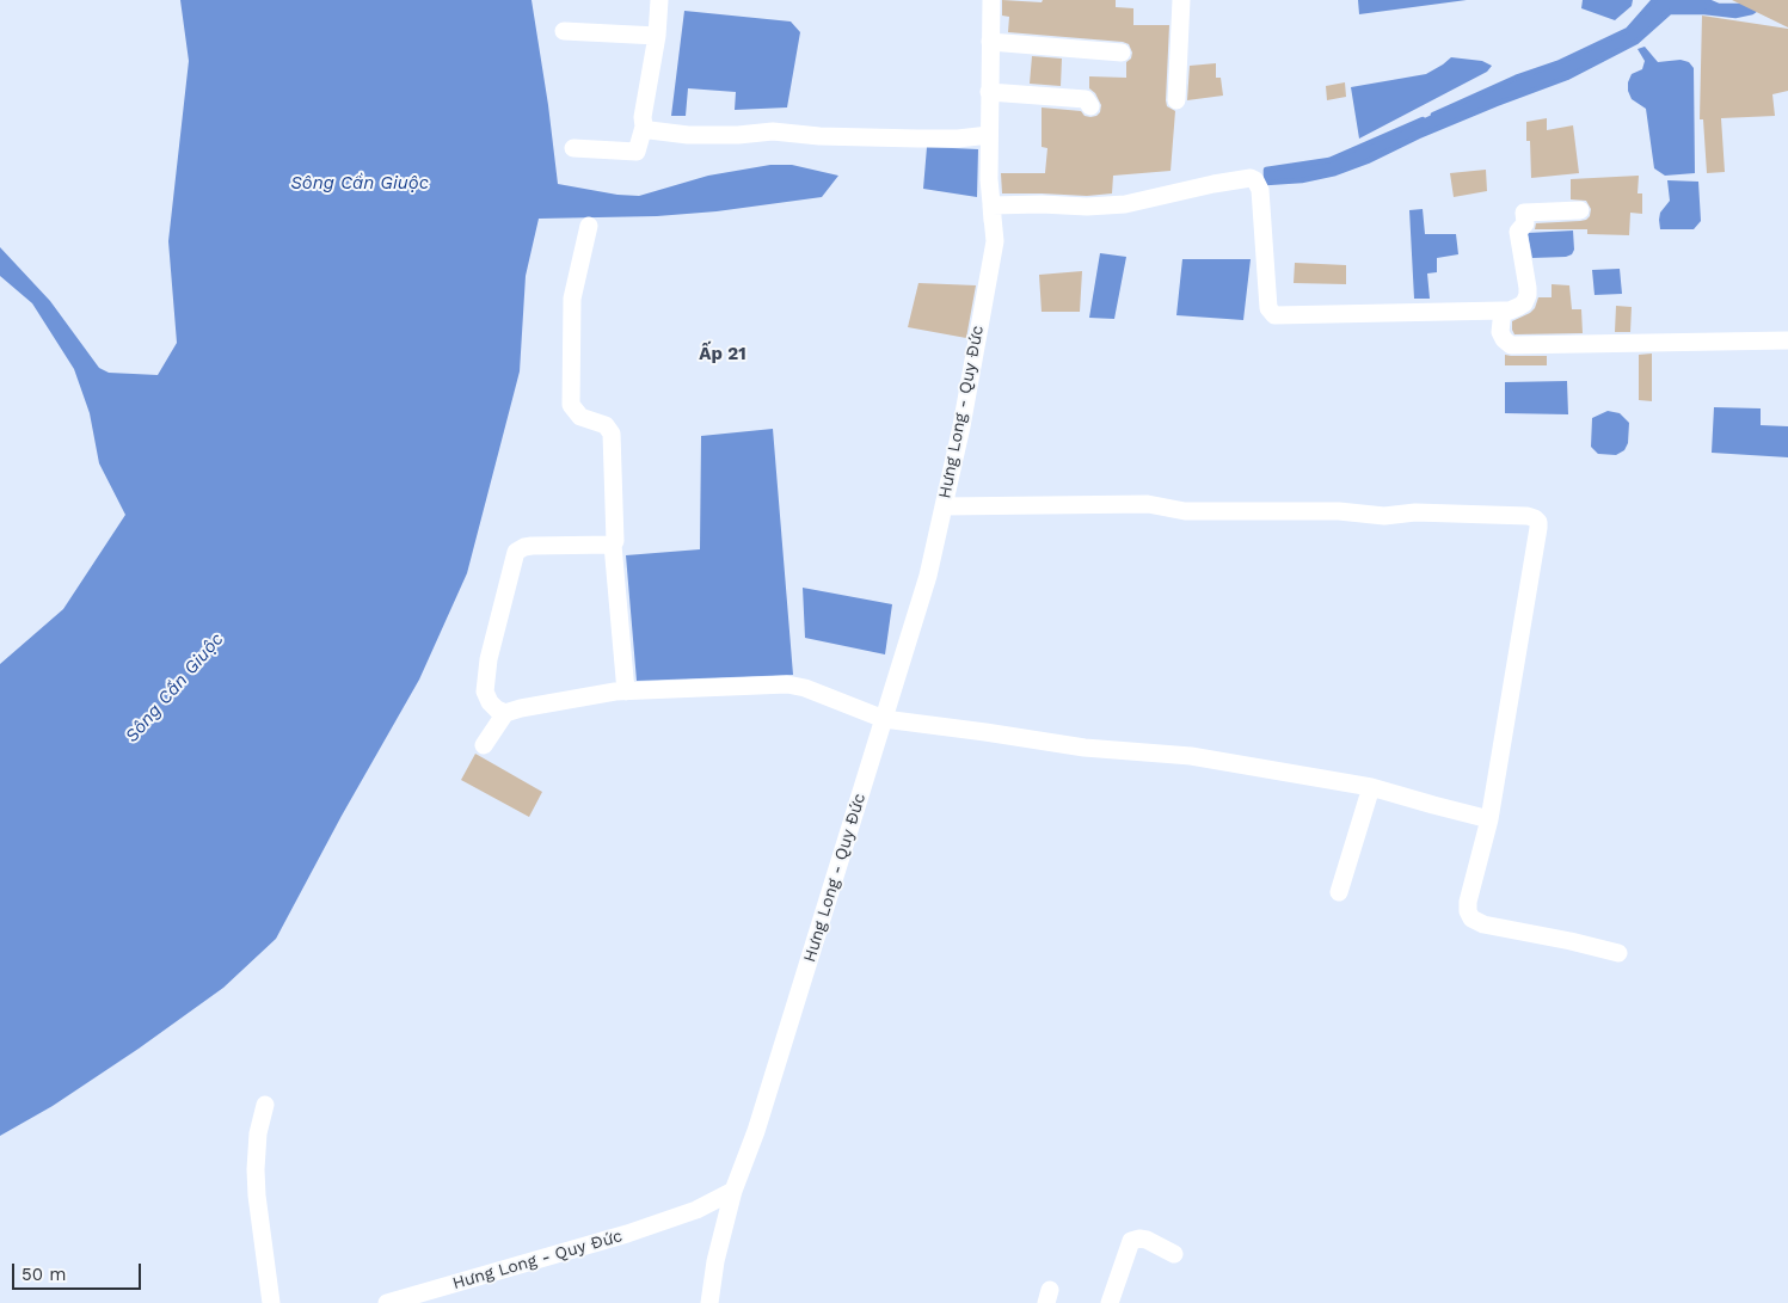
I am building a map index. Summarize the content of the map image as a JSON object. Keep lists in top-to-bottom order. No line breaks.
{"streets":{"street":["Hưng Long - Quy Đức"]},"districts":["Ấp 21"],"water":["Sông Cần Giuộc"],"scale_bar":"50 m"}
